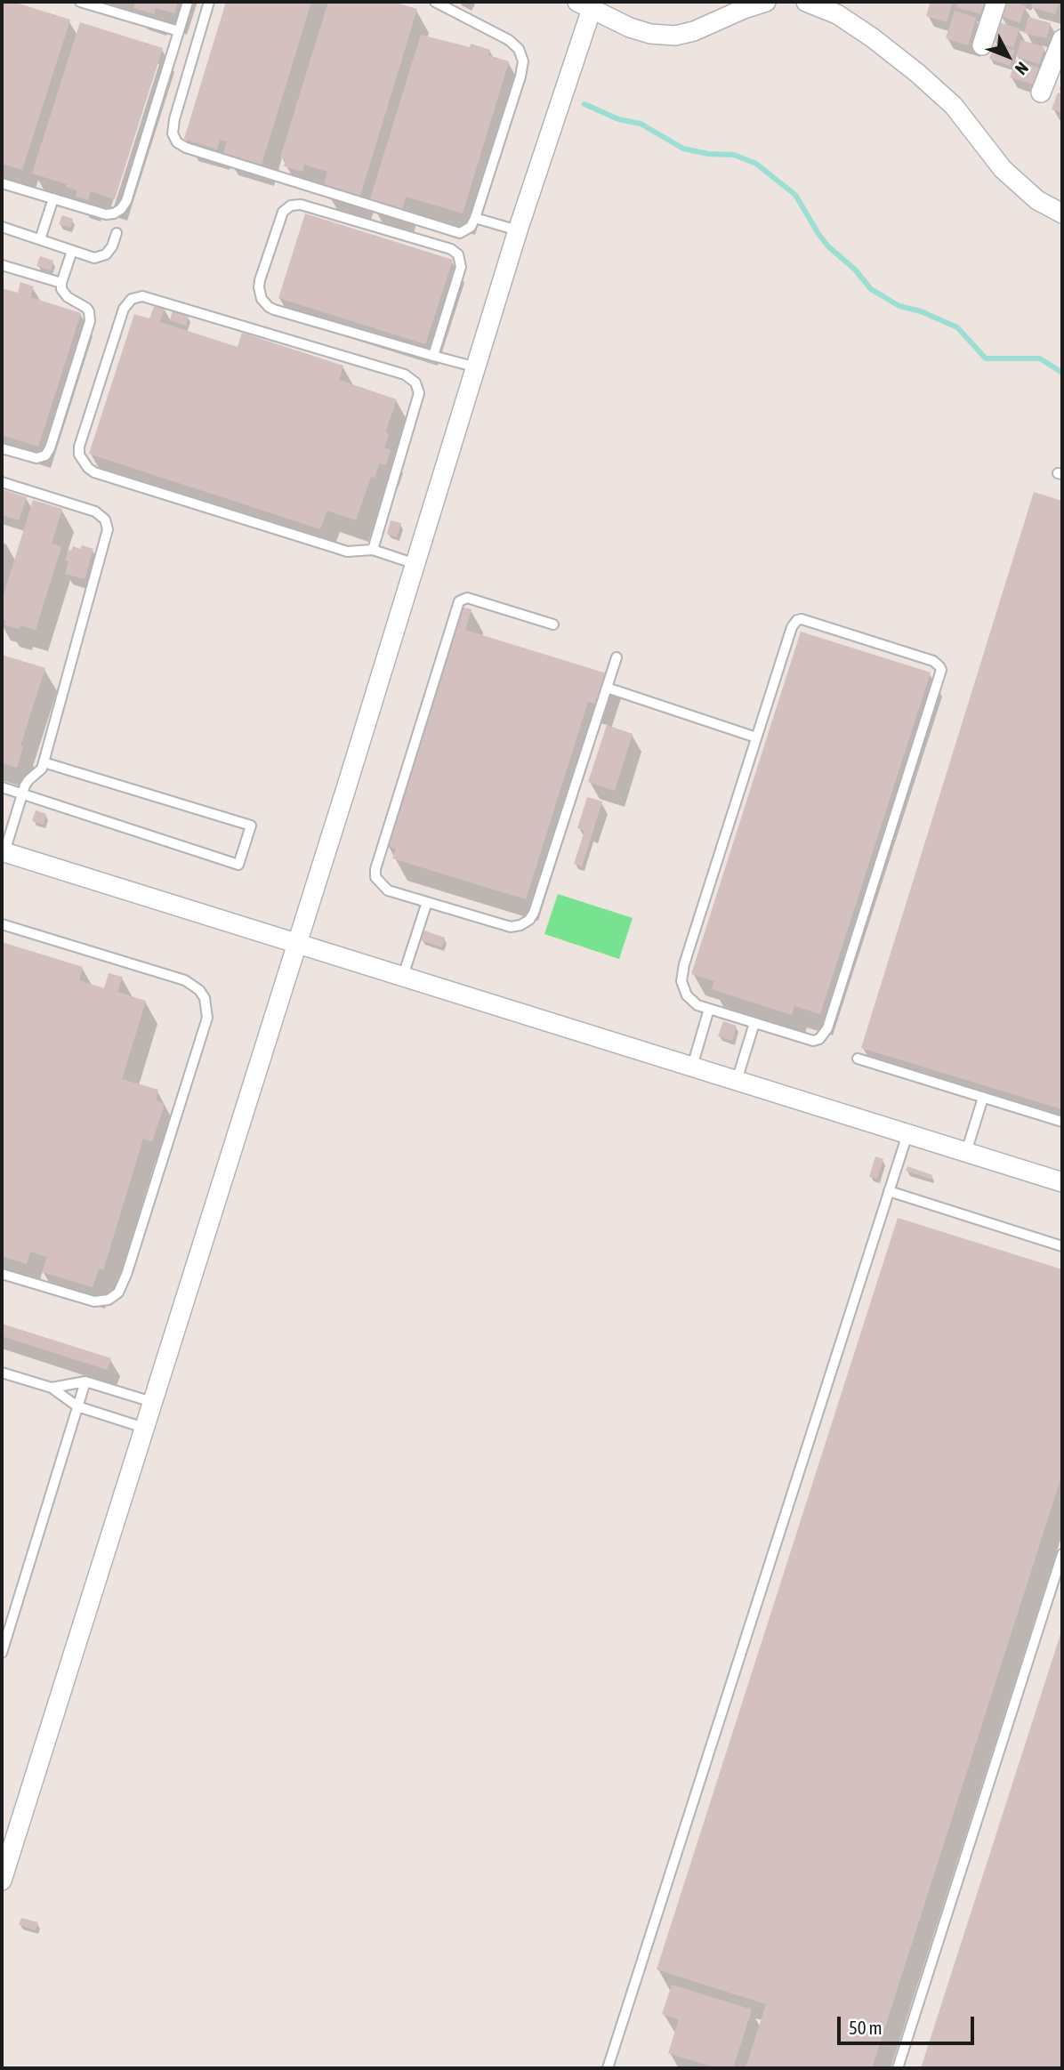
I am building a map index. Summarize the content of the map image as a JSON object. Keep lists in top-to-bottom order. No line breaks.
{"scale_bar":"50 m","north":"bottom right"}
